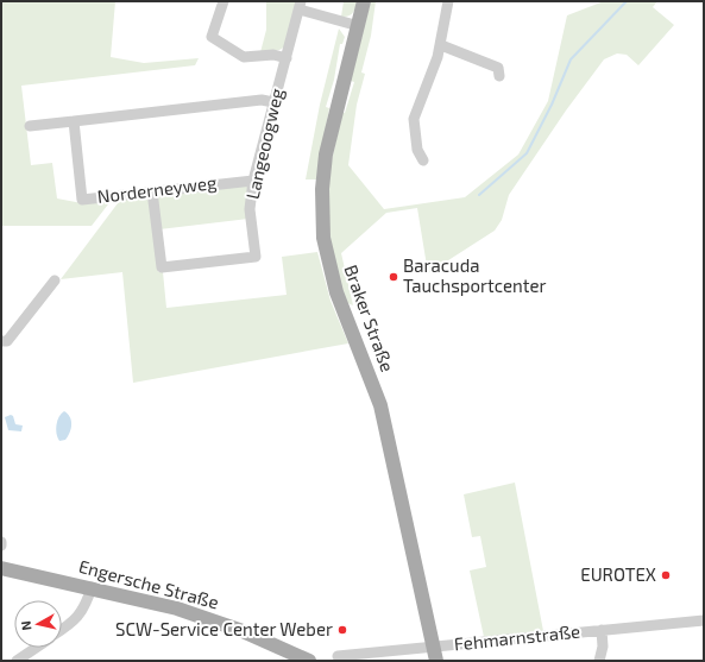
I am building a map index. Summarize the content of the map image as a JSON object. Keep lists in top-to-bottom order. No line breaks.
{"streets":{"main road":["Braker Straße","Engersche Straße"],"street":["Langeoogweg","Norderneyweg","Fehmarnstraße"]},"crossings":[["Langeoogweg","Norderneyweg"],["Langeoogweg","Braker Straße"],["Braker Straße","Fehmarnstraße"]],"places":["Baracuda Tauchsportcenter","EUROTEX","SCW-Service Center Weber"],"north":"left"}
